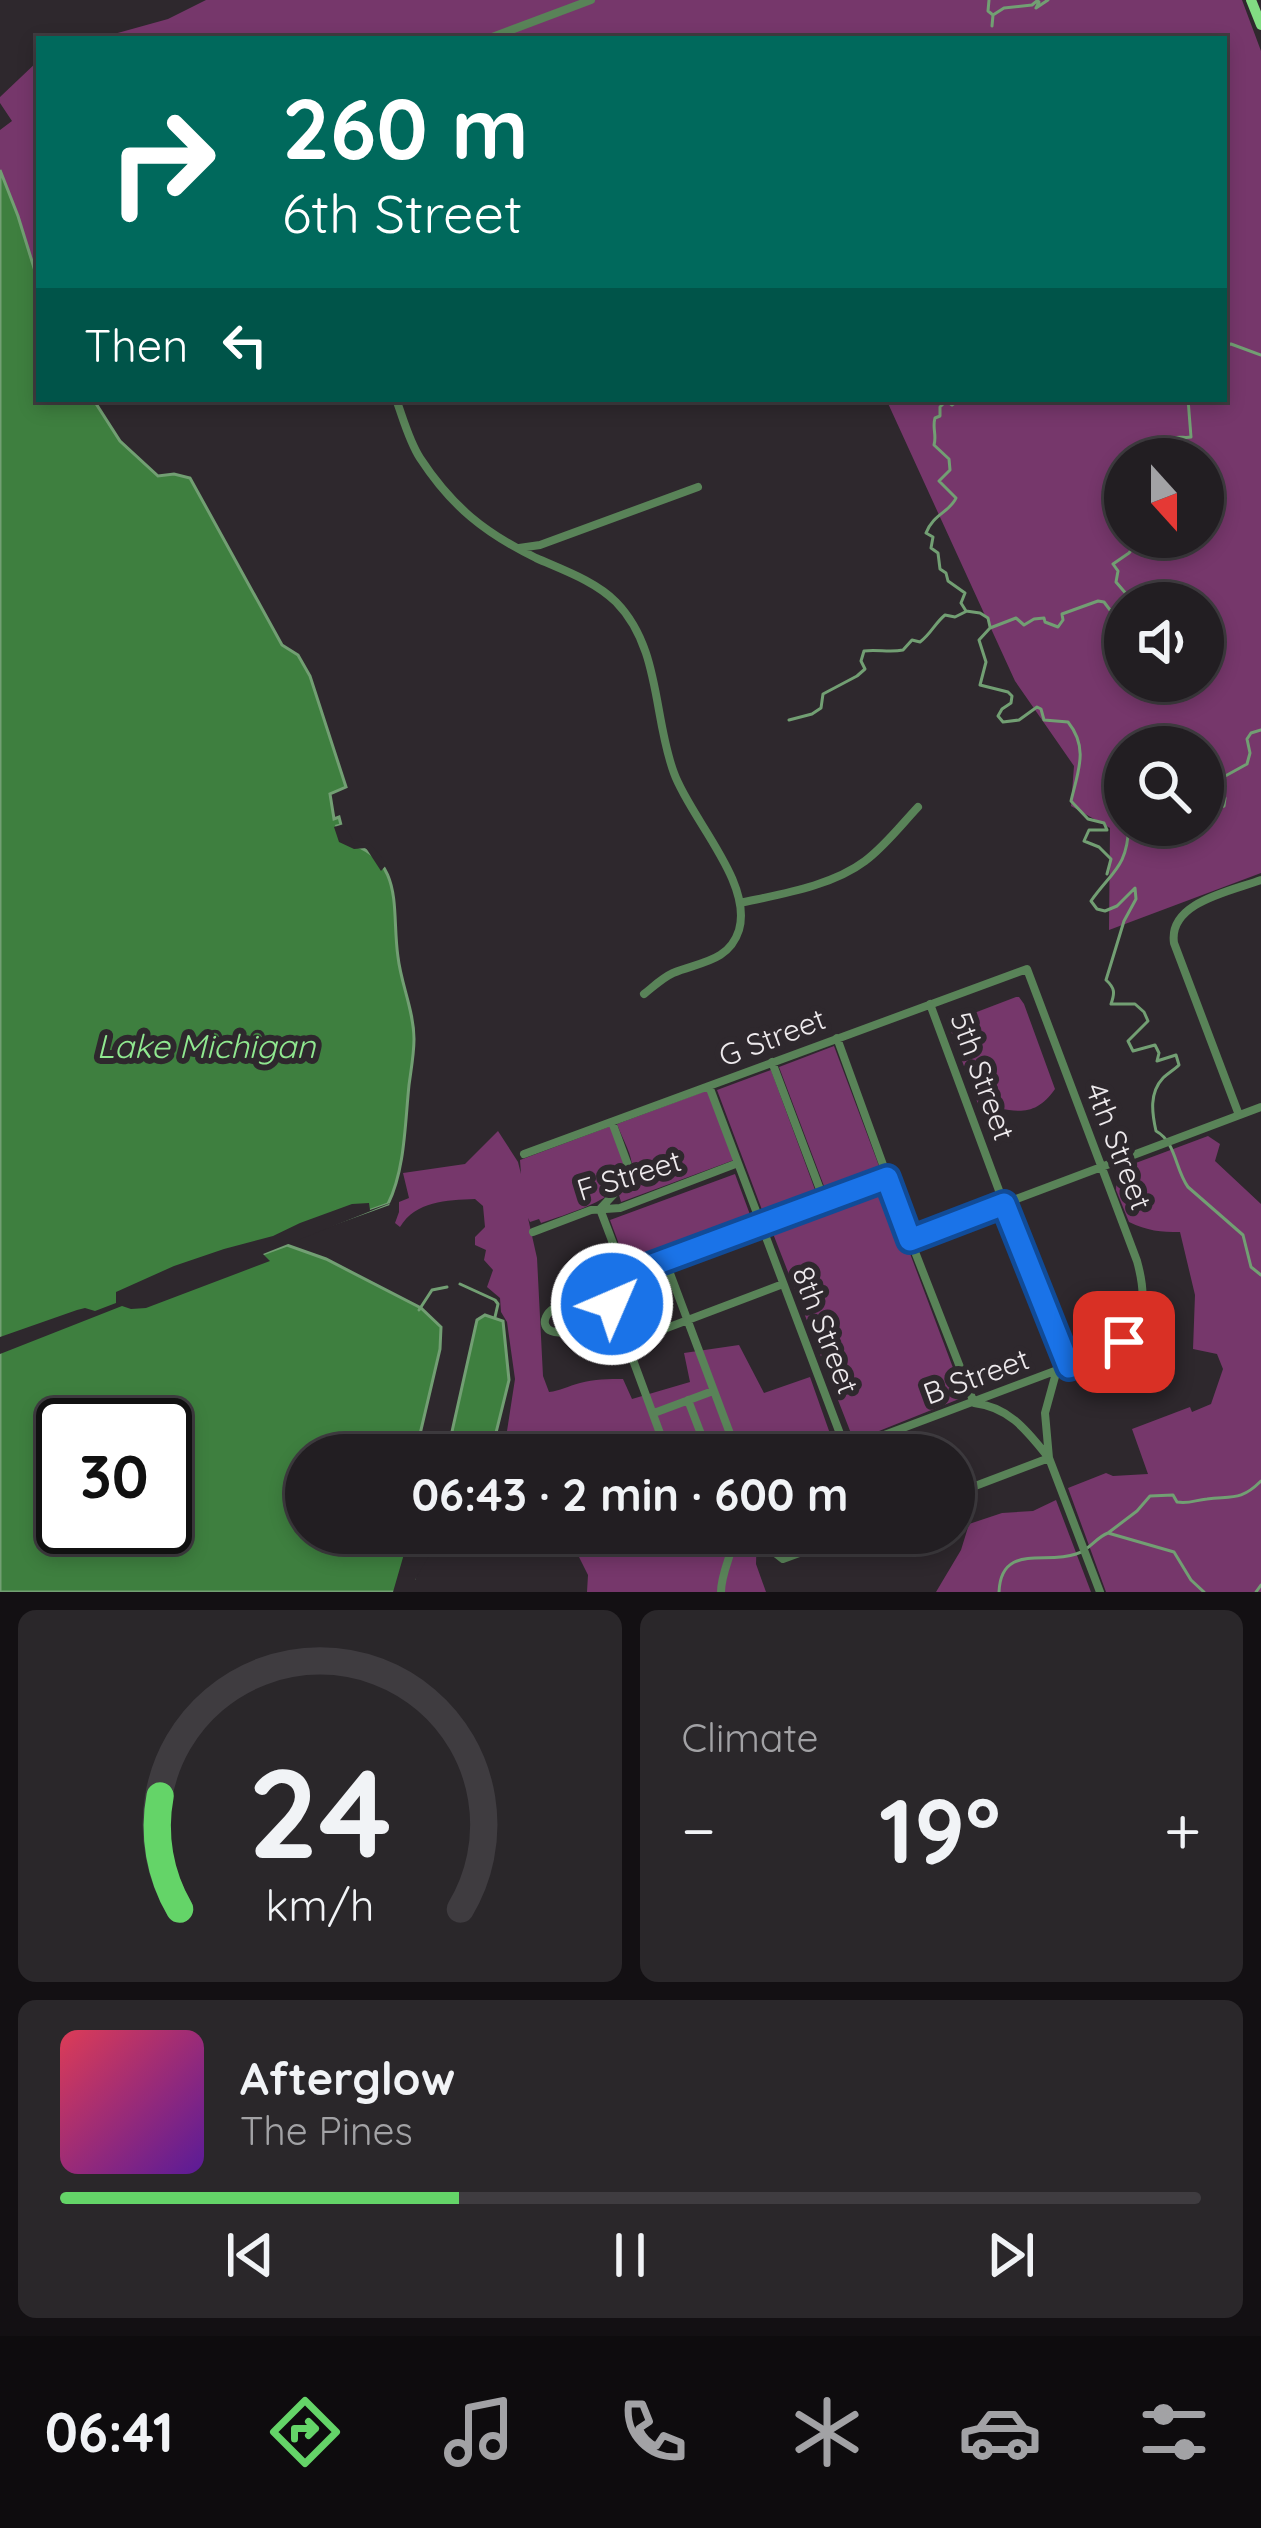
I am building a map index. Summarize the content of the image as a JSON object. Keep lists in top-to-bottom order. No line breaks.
{"streets":{"street":["G Street","5th Street","4th Street","F Street","8th Street","B Street"]},"crossings":[["G Street","5th Street"],["G Street","4th Street"],["G Street","8th Street"],["5th Street","B Street"],["4th Street","B Street"],["F Street","8th Street"]],"water":["Lake Michigan"],"north":"bottom","page":{"turn":["260 m","6th Street"],"then":"Then","limit":"30","trip":"06:43 · 2 min · 600 m","tile":"Climate","heat":["−","19°","+"],"song":["Afterglow","The Pines"],"tabs":"06:41","gauge":["24","km/h"]}}
